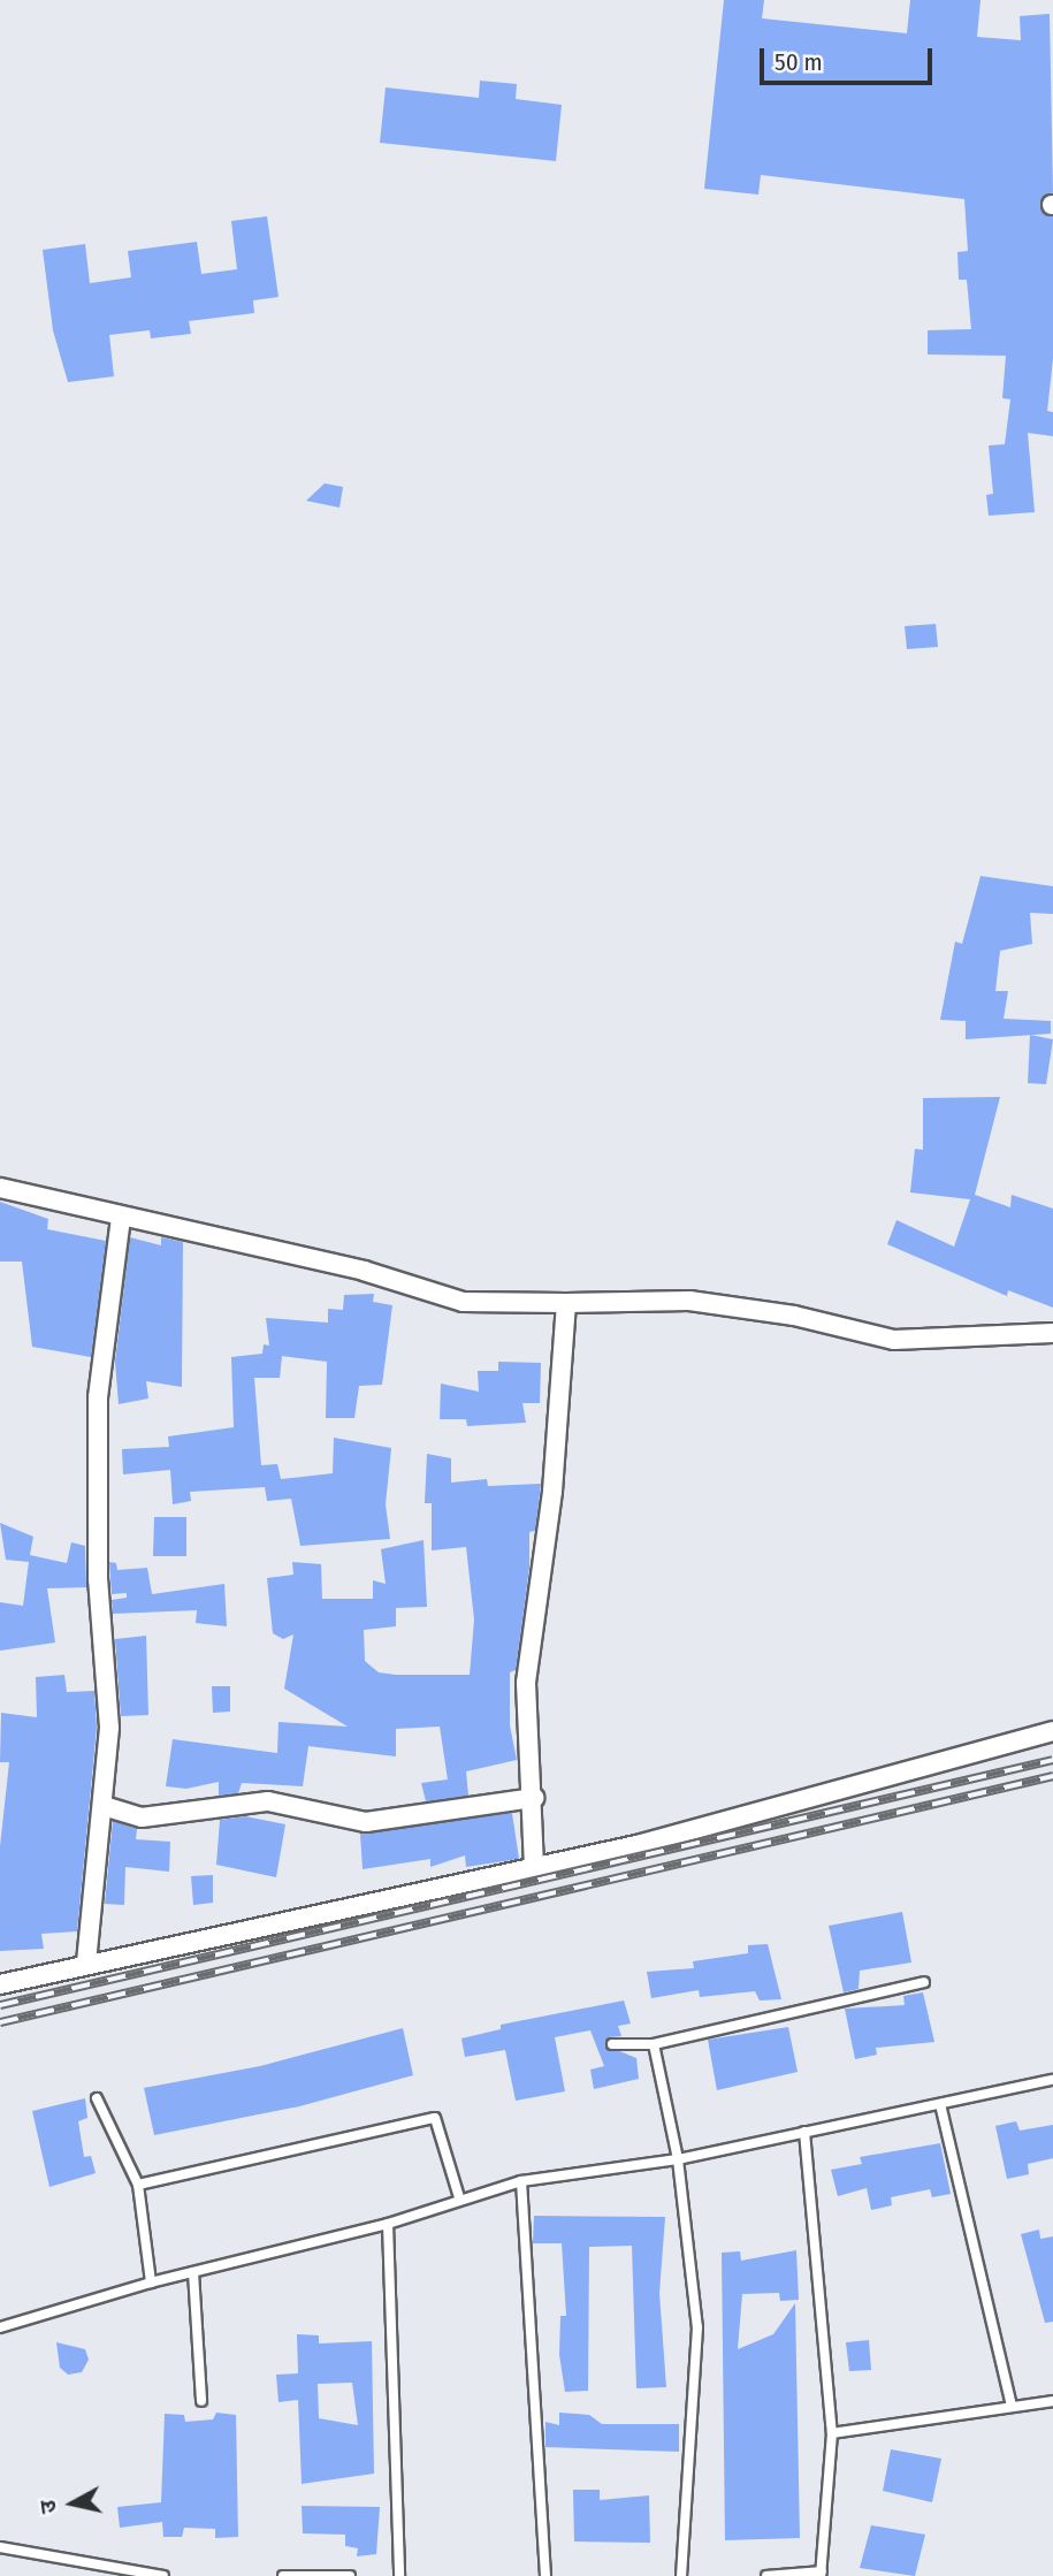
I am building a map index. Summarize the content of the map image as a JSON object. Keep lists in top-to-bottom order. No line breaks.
{"scale_bar":"50 m","north":"left"}
